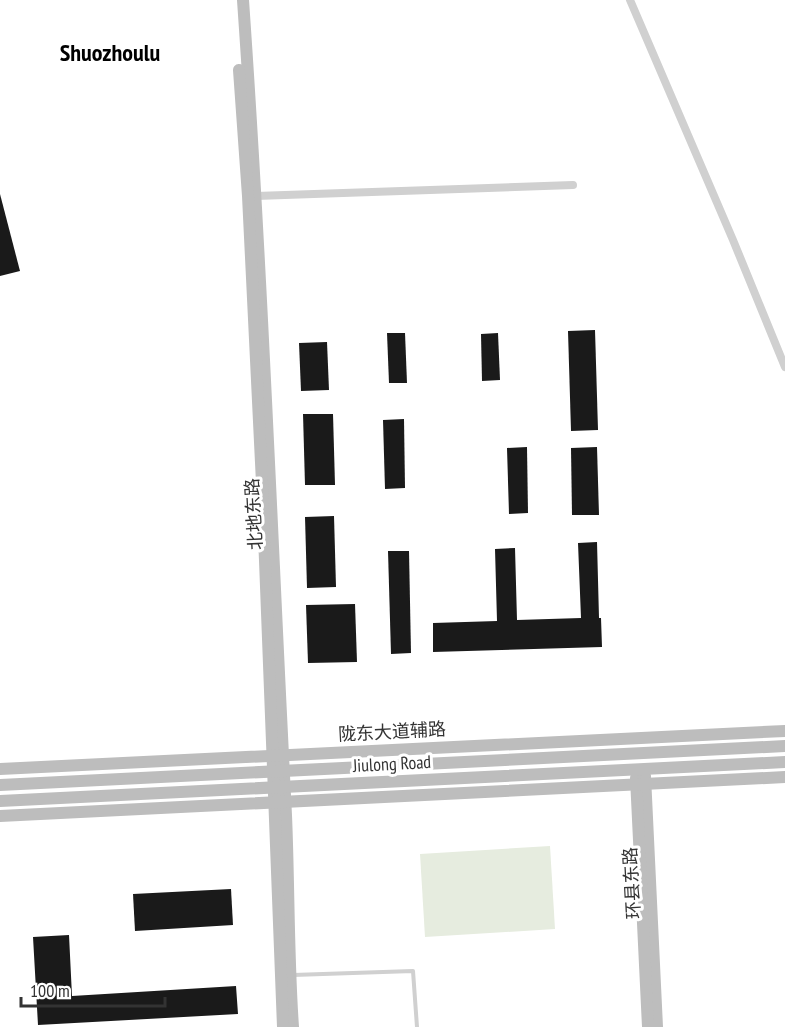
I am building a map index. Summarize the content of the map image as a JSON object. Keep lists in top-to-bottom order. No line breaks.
{"streets":{"street":["北地东路","陇东大道辅路","Jiulong Road","环县东路"]},"crossings":[["北地东路","陇东大道辅路"],["北地东路","Jiulong Road"],["陇东大道辅路","环县东路"],["Jiulong Road","环县东路"]],"districts":["Shuozhoulu"],"scale_bar":"100 m"}
